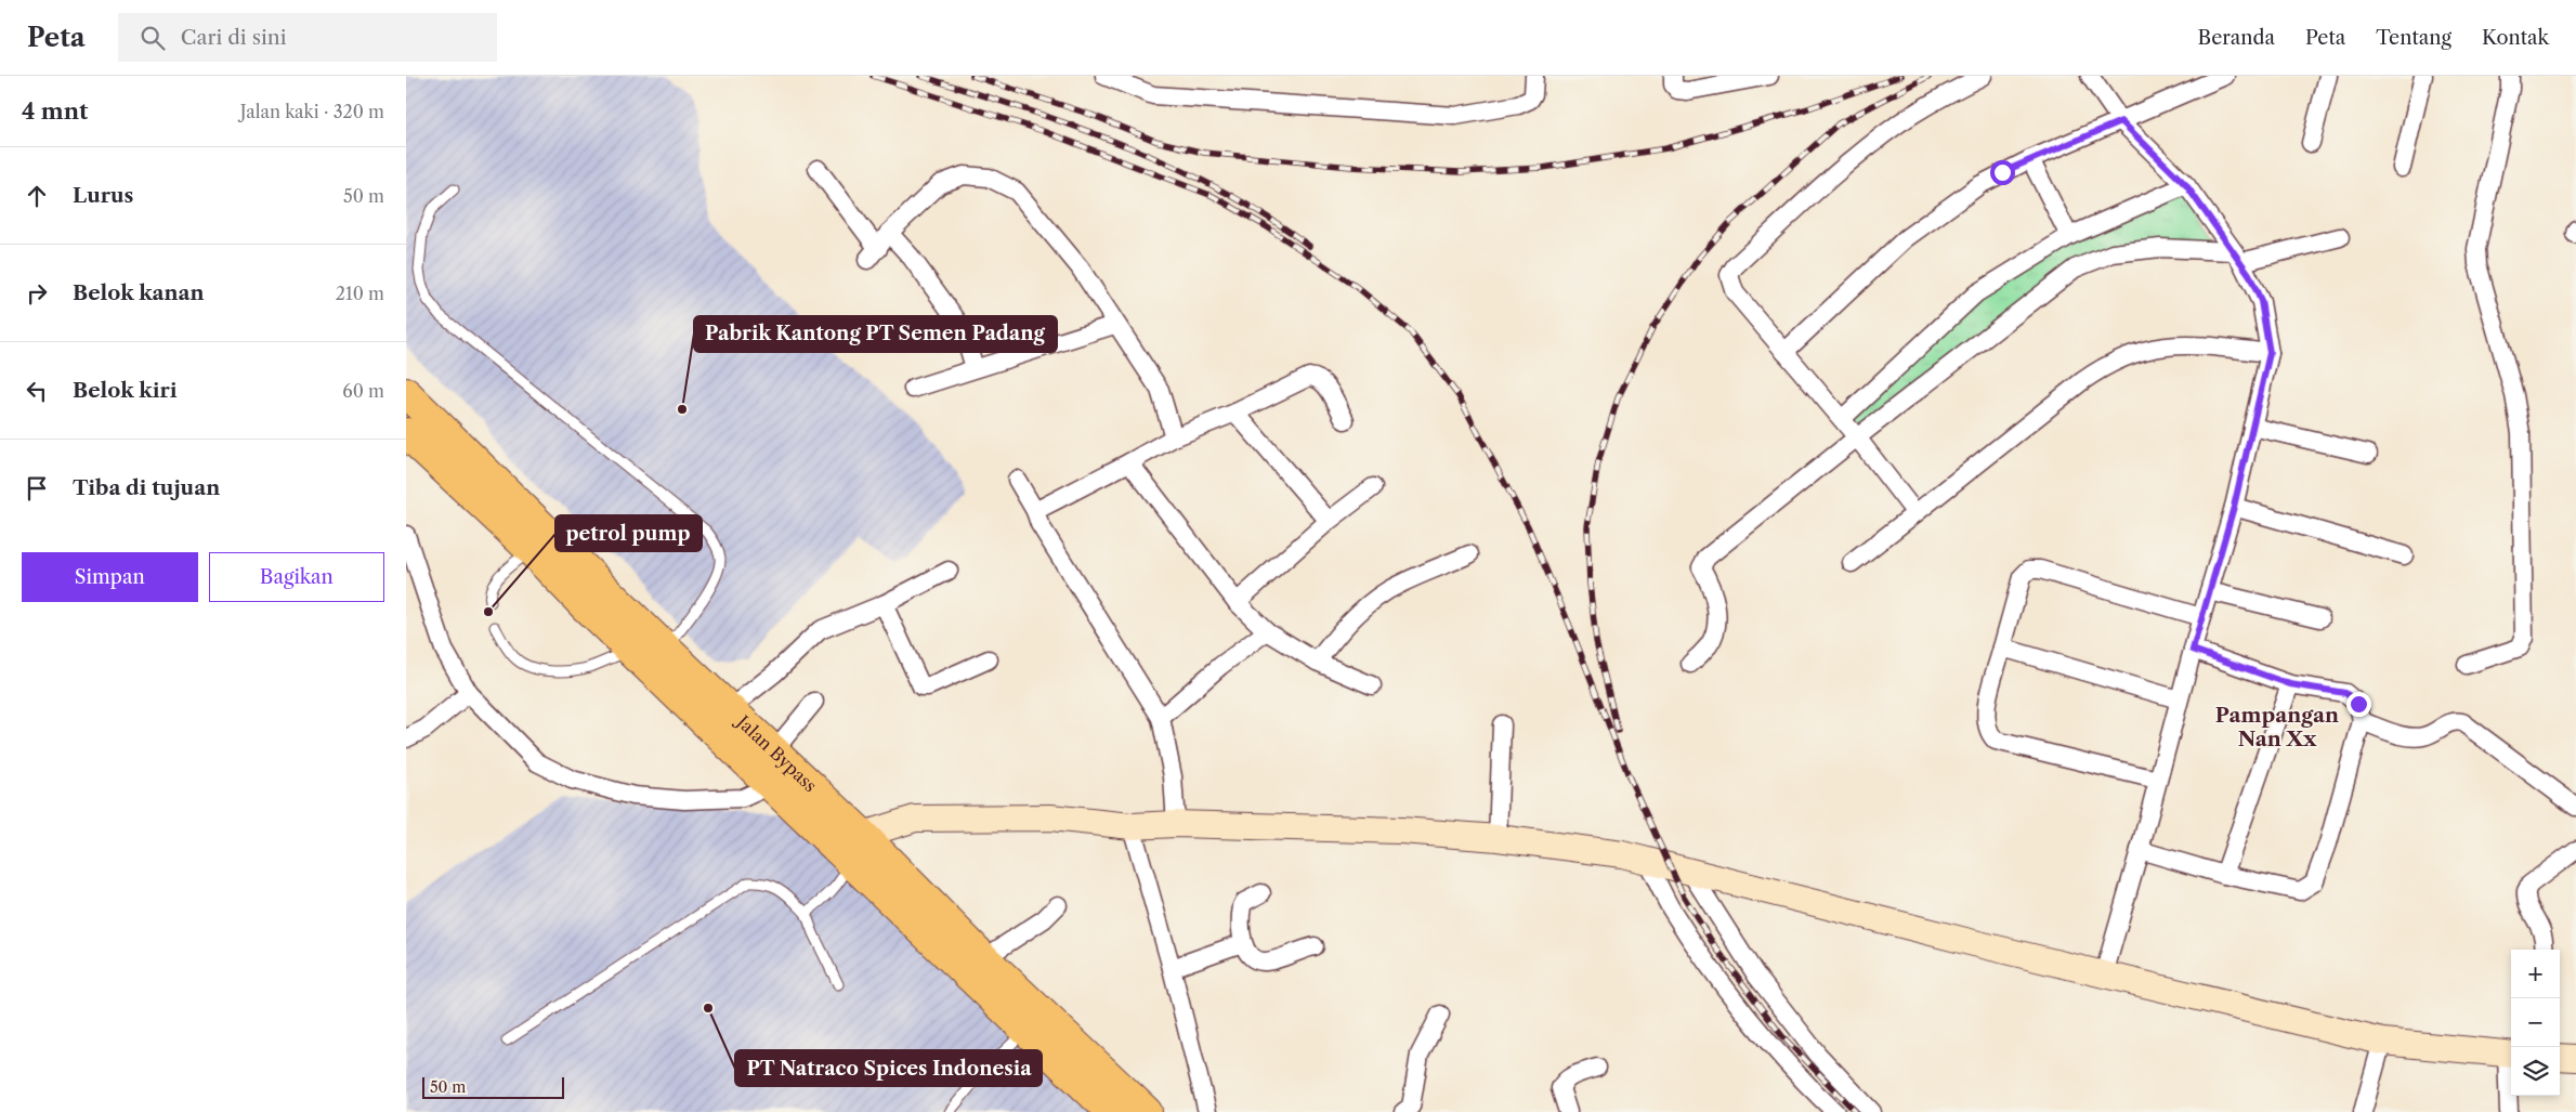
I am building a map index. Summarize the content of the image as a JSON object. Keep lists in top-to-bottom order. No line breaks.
{"streets":{"highway":["Jalan Bypass"]},"districts":["Pampangan Nan Xx"],"places":["Pabrik Kantong PT Semen Padang","petrol pump","PT Natraco Spices Indonesia"],"scale_bar":"50 m","page":{"header":"Peta","search":"Cari di sini","nav":["Beranda","Peta","Tentang","Kontak"],"heading":["4 mnt","Jalan kaki · 320 m"],"list":[["Lurus","50 m"],["Belok kanan","210 m"],["Belok kiri","60 m"],"Tiba di tujuan"],"buttons":["Simpan","Bagikan"],"map_buttons":["+","−"],"scale":"50 m"}}
